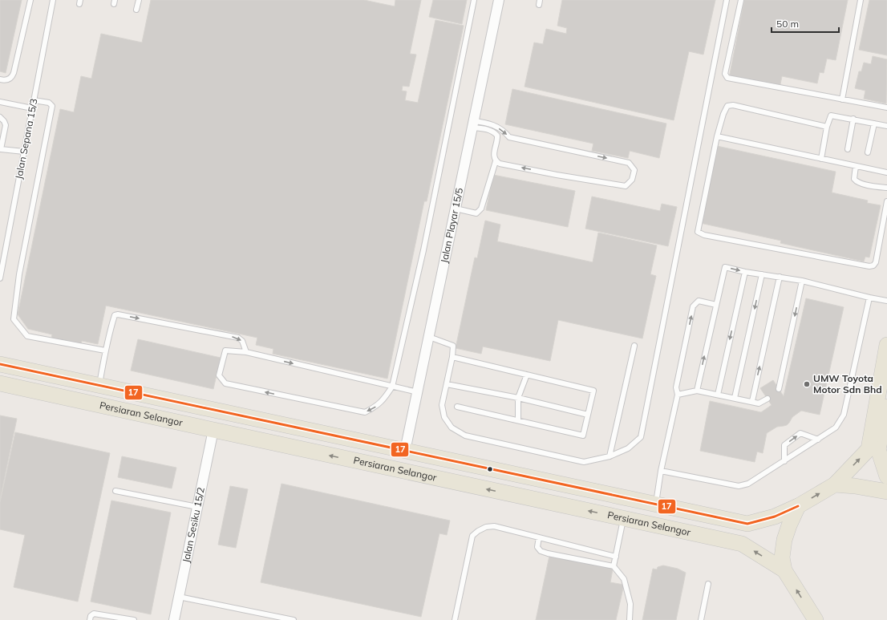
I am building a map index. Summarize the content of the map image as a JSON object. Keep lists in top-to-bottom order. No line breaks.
{"streets":{"main road":["Persiaran Selangor"],"street":["Jalan Playar 15/5","Jalan Sesiku 15/2"],"lane":["Jalan Sepana 15/3"]},"crossings":[["Jalan Playar 15/5","Persiaran Selangor"],["Persiaran Selangor","Jalan Sesiku 15/2"]],"places":["UMW Toyota Motor Sdn Bhd"],"lines":["transit line 17"],"scale_bar":"50 m"}
